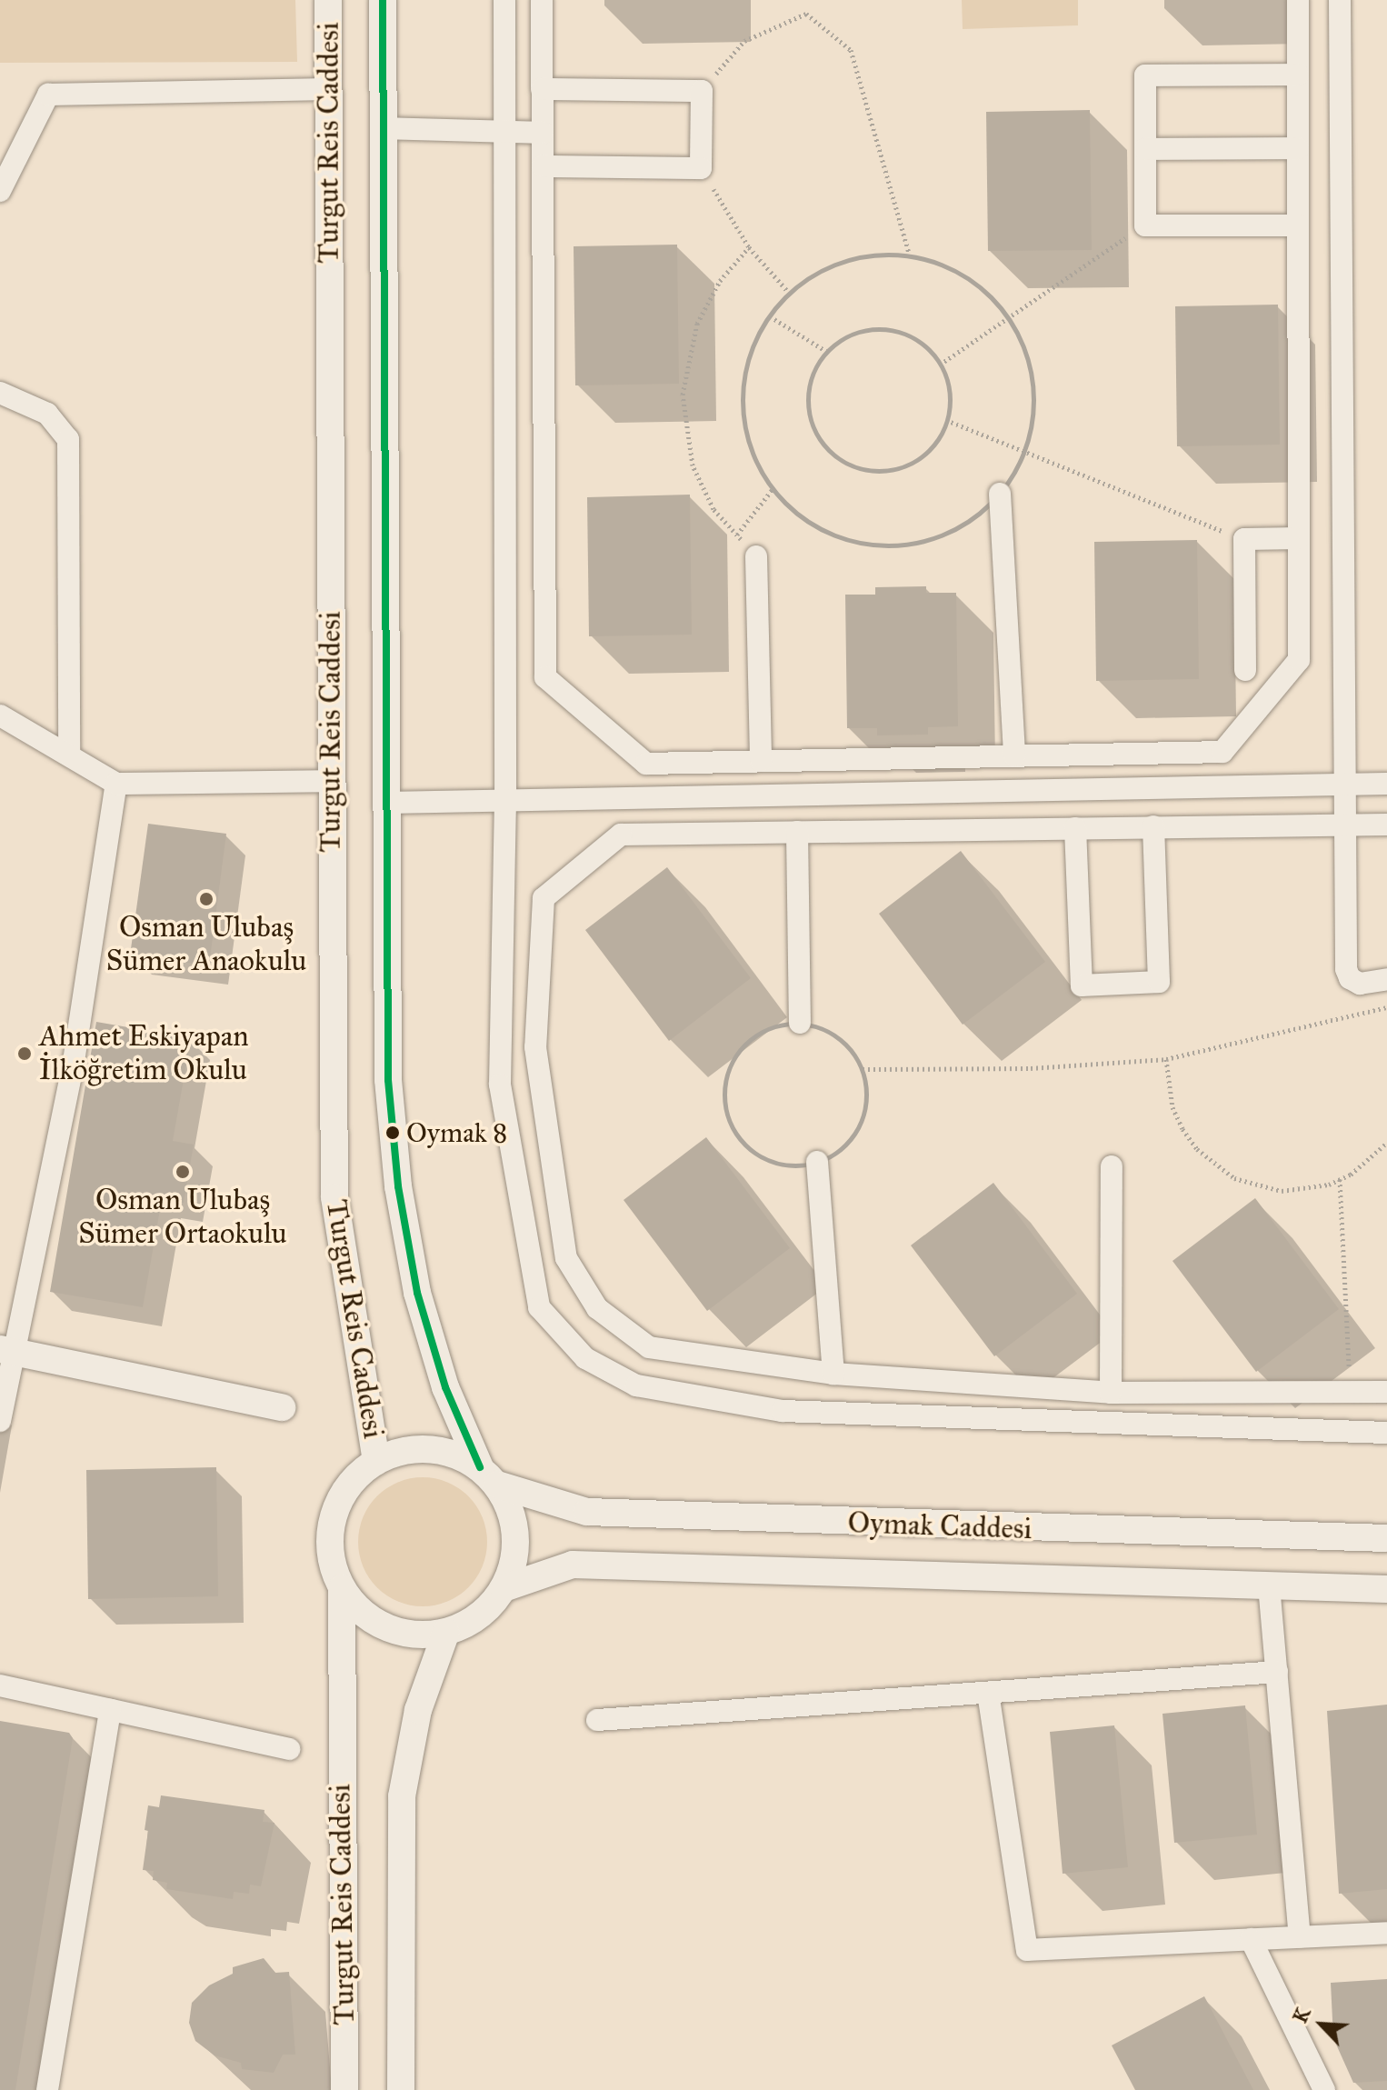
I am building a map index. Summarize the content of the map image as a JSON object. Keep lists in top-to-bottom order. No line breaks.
{"streets":{"street":["Turgut Reis Caddesi","Oymak Caddesi"]},"crossings":[["Turgut Reis Caddesi","Oymak Caddesi"]],"places":["Osman Ulubaş Sümer Anaokulu","Ahmet Eskiyapan İlköğretim Okulu","Oymak 8","Osman Ulubaş Sümer Ortaokulu"],"north":"top left"}
